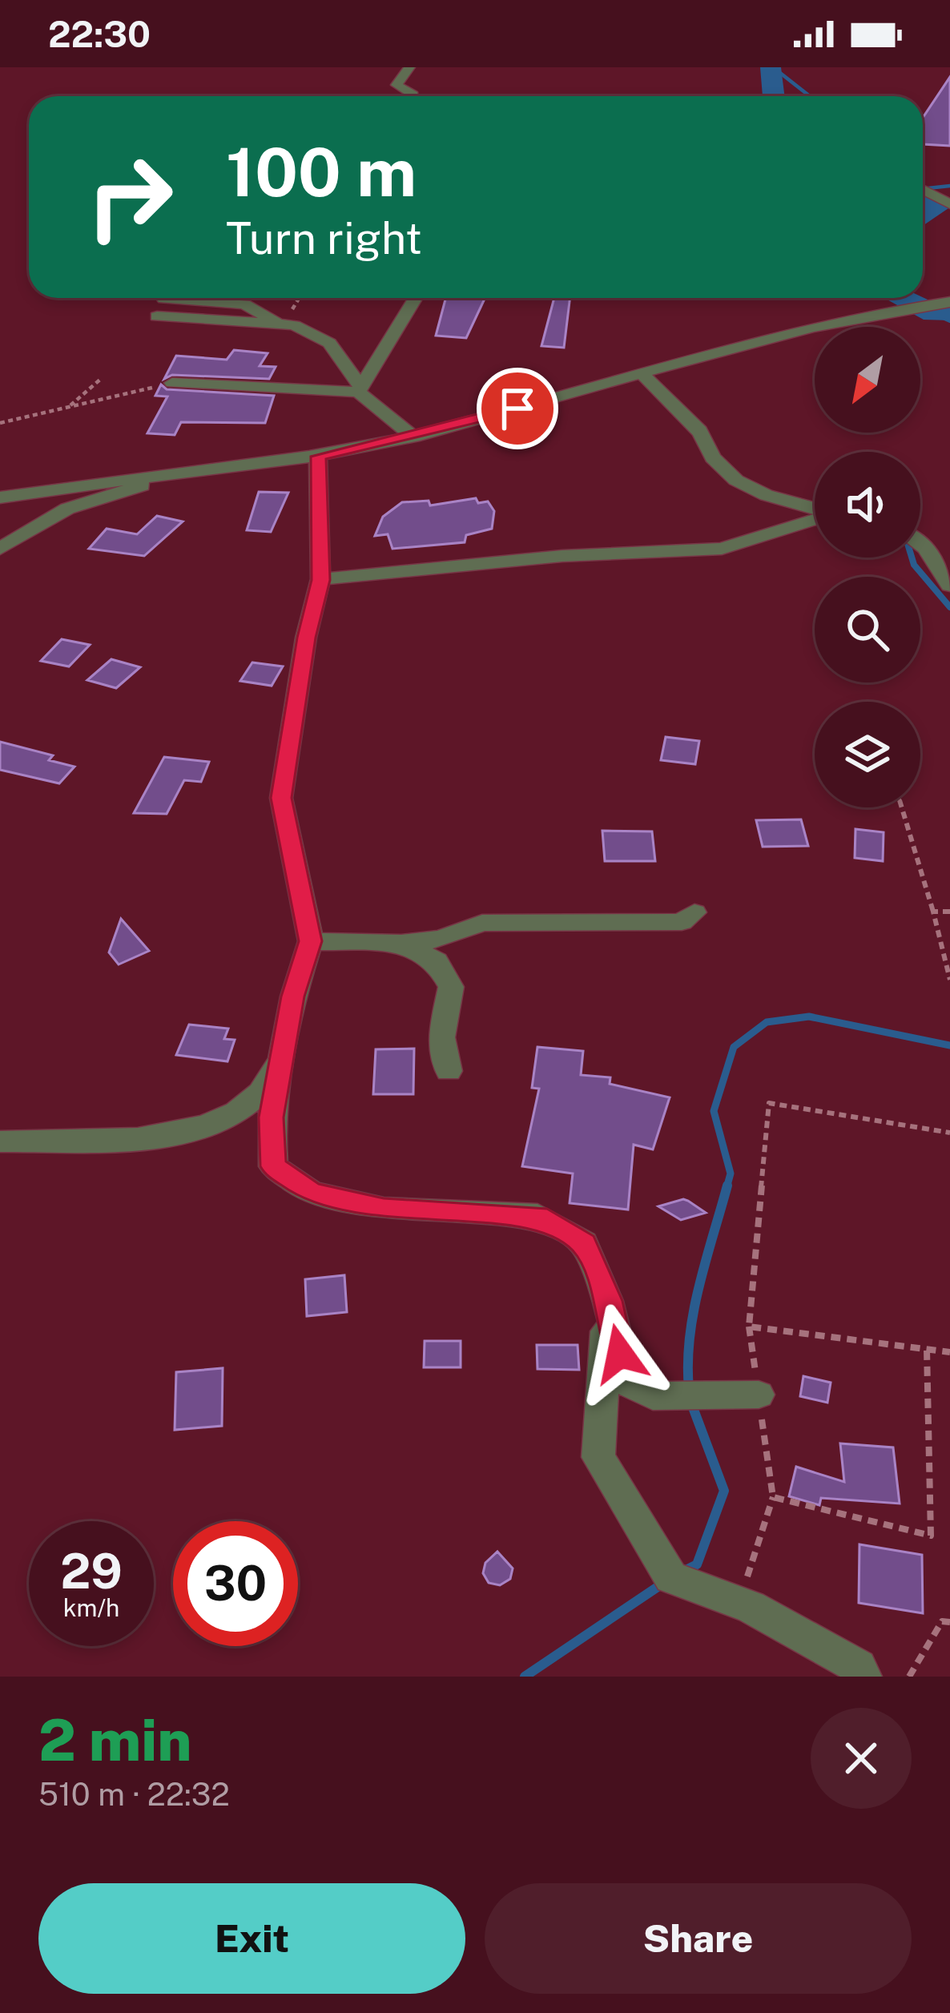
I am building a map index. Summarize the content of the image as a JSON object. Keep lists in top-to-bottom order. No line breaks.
{"north":"bottom left","page":{"status":"22:30","turn":["100 m","Turn right"],"speed":"29 km/h","limit":"30","heading":["2 min","510 m · 22:32"],"buttons":["Exit","Share"]}}
